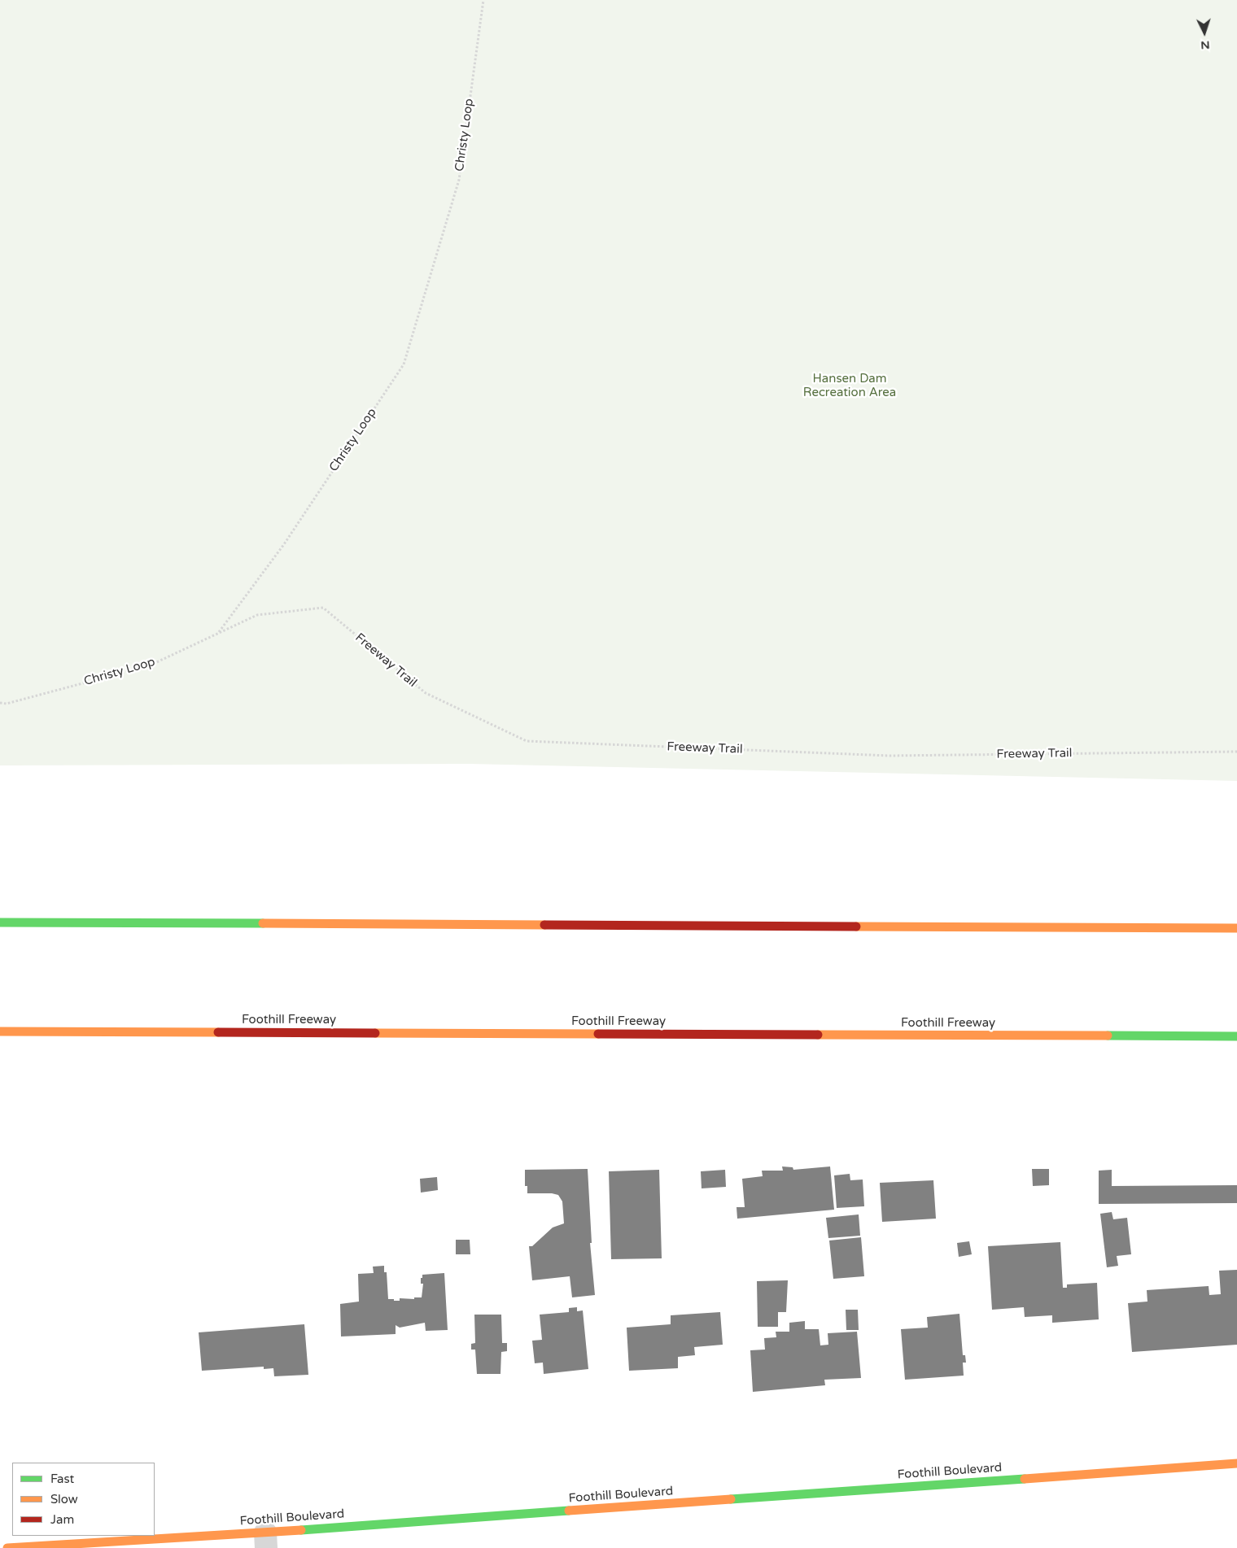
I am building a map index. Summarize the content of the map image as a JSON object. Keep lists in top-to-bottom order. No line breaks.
{"streets":{"main road":["Foothill Freeway","Foothill Boulevard"],"path":["Christy Loop","Freeway Trail"]},"crossings":[["Christy Loop","Freeway Trail"]],"parks":["Hansen Dam Recreation Area"],"legend":["Fast","Slow","Jam"],"north":"bottom"}
